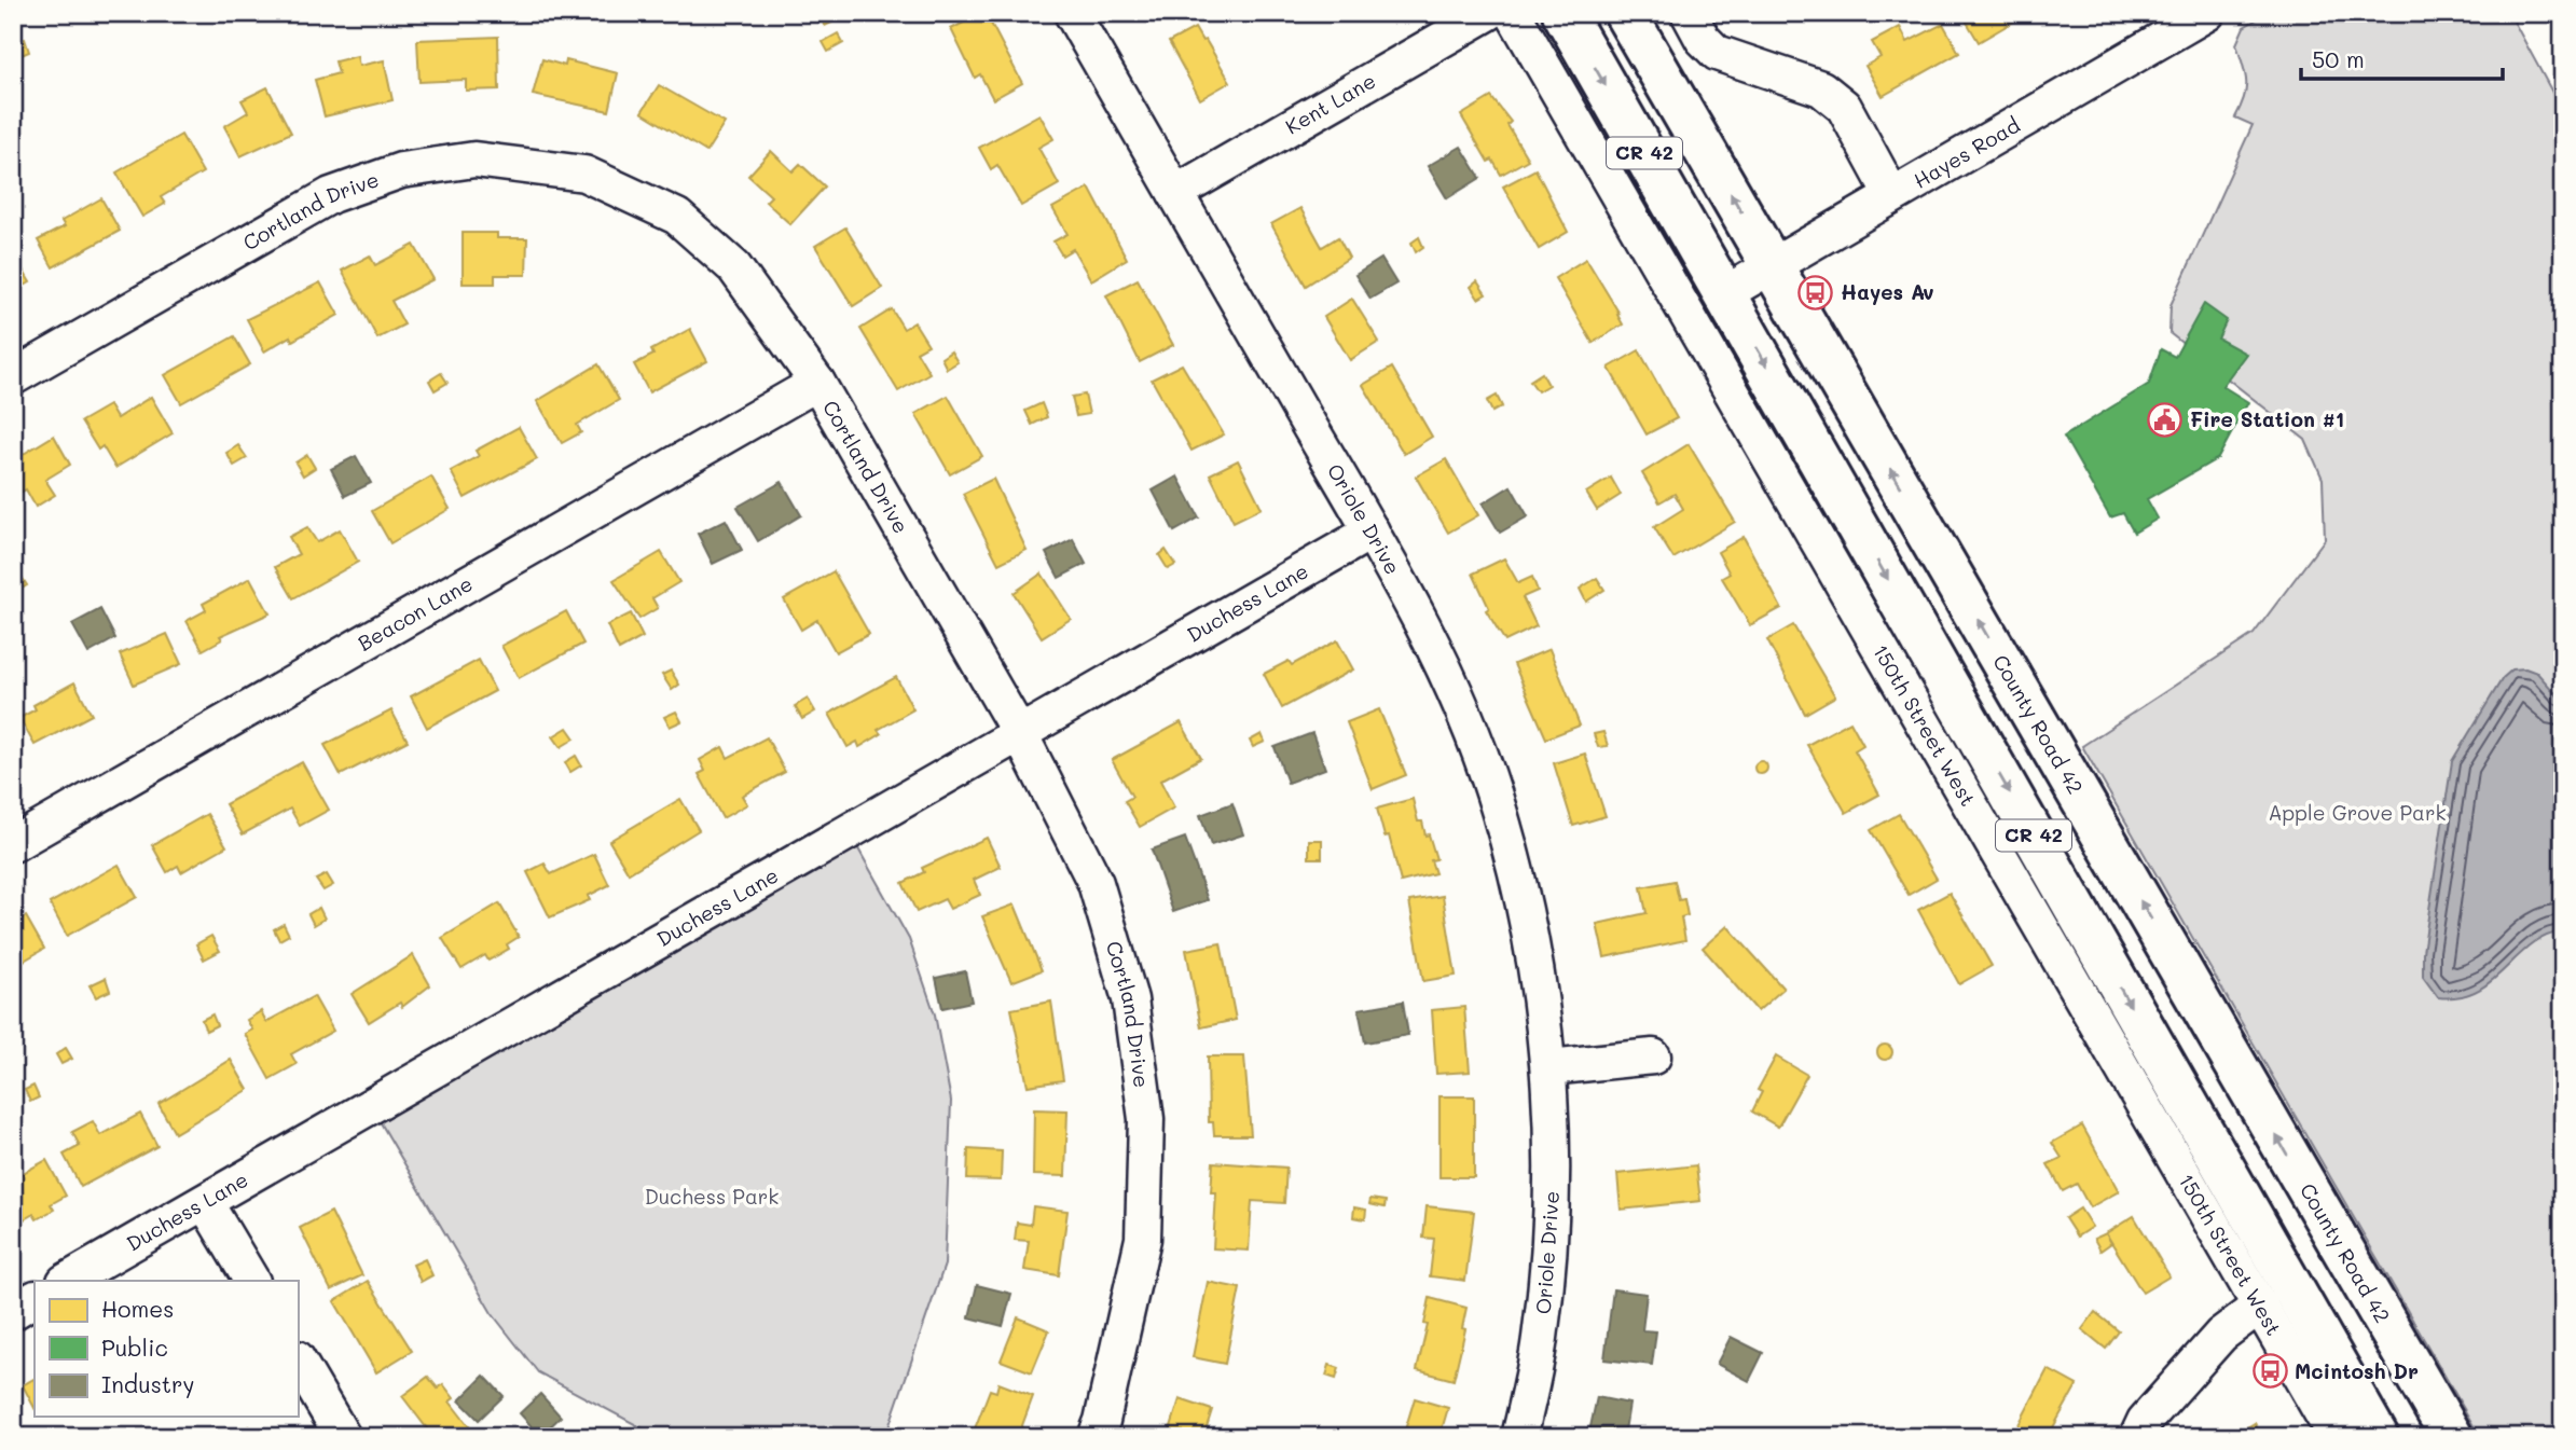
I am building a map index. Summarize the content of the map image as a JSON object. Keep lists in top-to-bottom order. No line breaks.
{"streets":{"highway":["CR 42","County Road 42"],"street":["Kent Lane","Hayes Road","Cortland Drive","Oriole Drive","Duchess Lane","Beacon Lane","150th Street West"]},"crossings":[["Kent Lane","Oriole Drive"],["Hayes Road","CR 42"],["Hayes Road","County Road 42"],["Cortland Drive","Duchess Lane"],["Cortland Drive","Beacon Lane"],["Oriole Drive","Duchess Lane"]],"parks":["Apple Grove Park","Duchess Park"],"places":{"bus stop":["Hayes Av","Mcintosh Dr"],"public building":["Fire Station #1"]},"legend":["Homes","Public","Industry"],"scale_bar":"50 m"}
